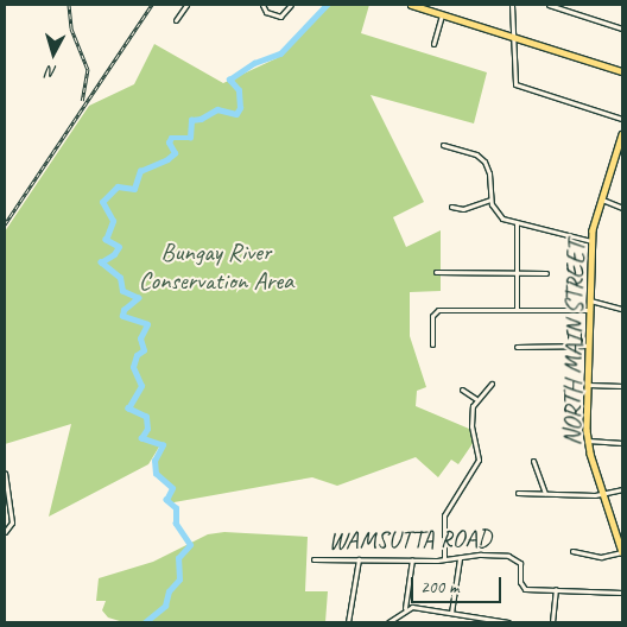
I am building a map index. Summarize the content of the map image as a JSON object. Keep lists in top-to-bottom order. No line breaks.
{"streets":{"main road":["NORTH MAIN STREET"],"street":["WAMSUTTA ROAD"]},"parks":["Bungay River Conservation Area"],"scale_bar":"200 m","north":"bottom"}
